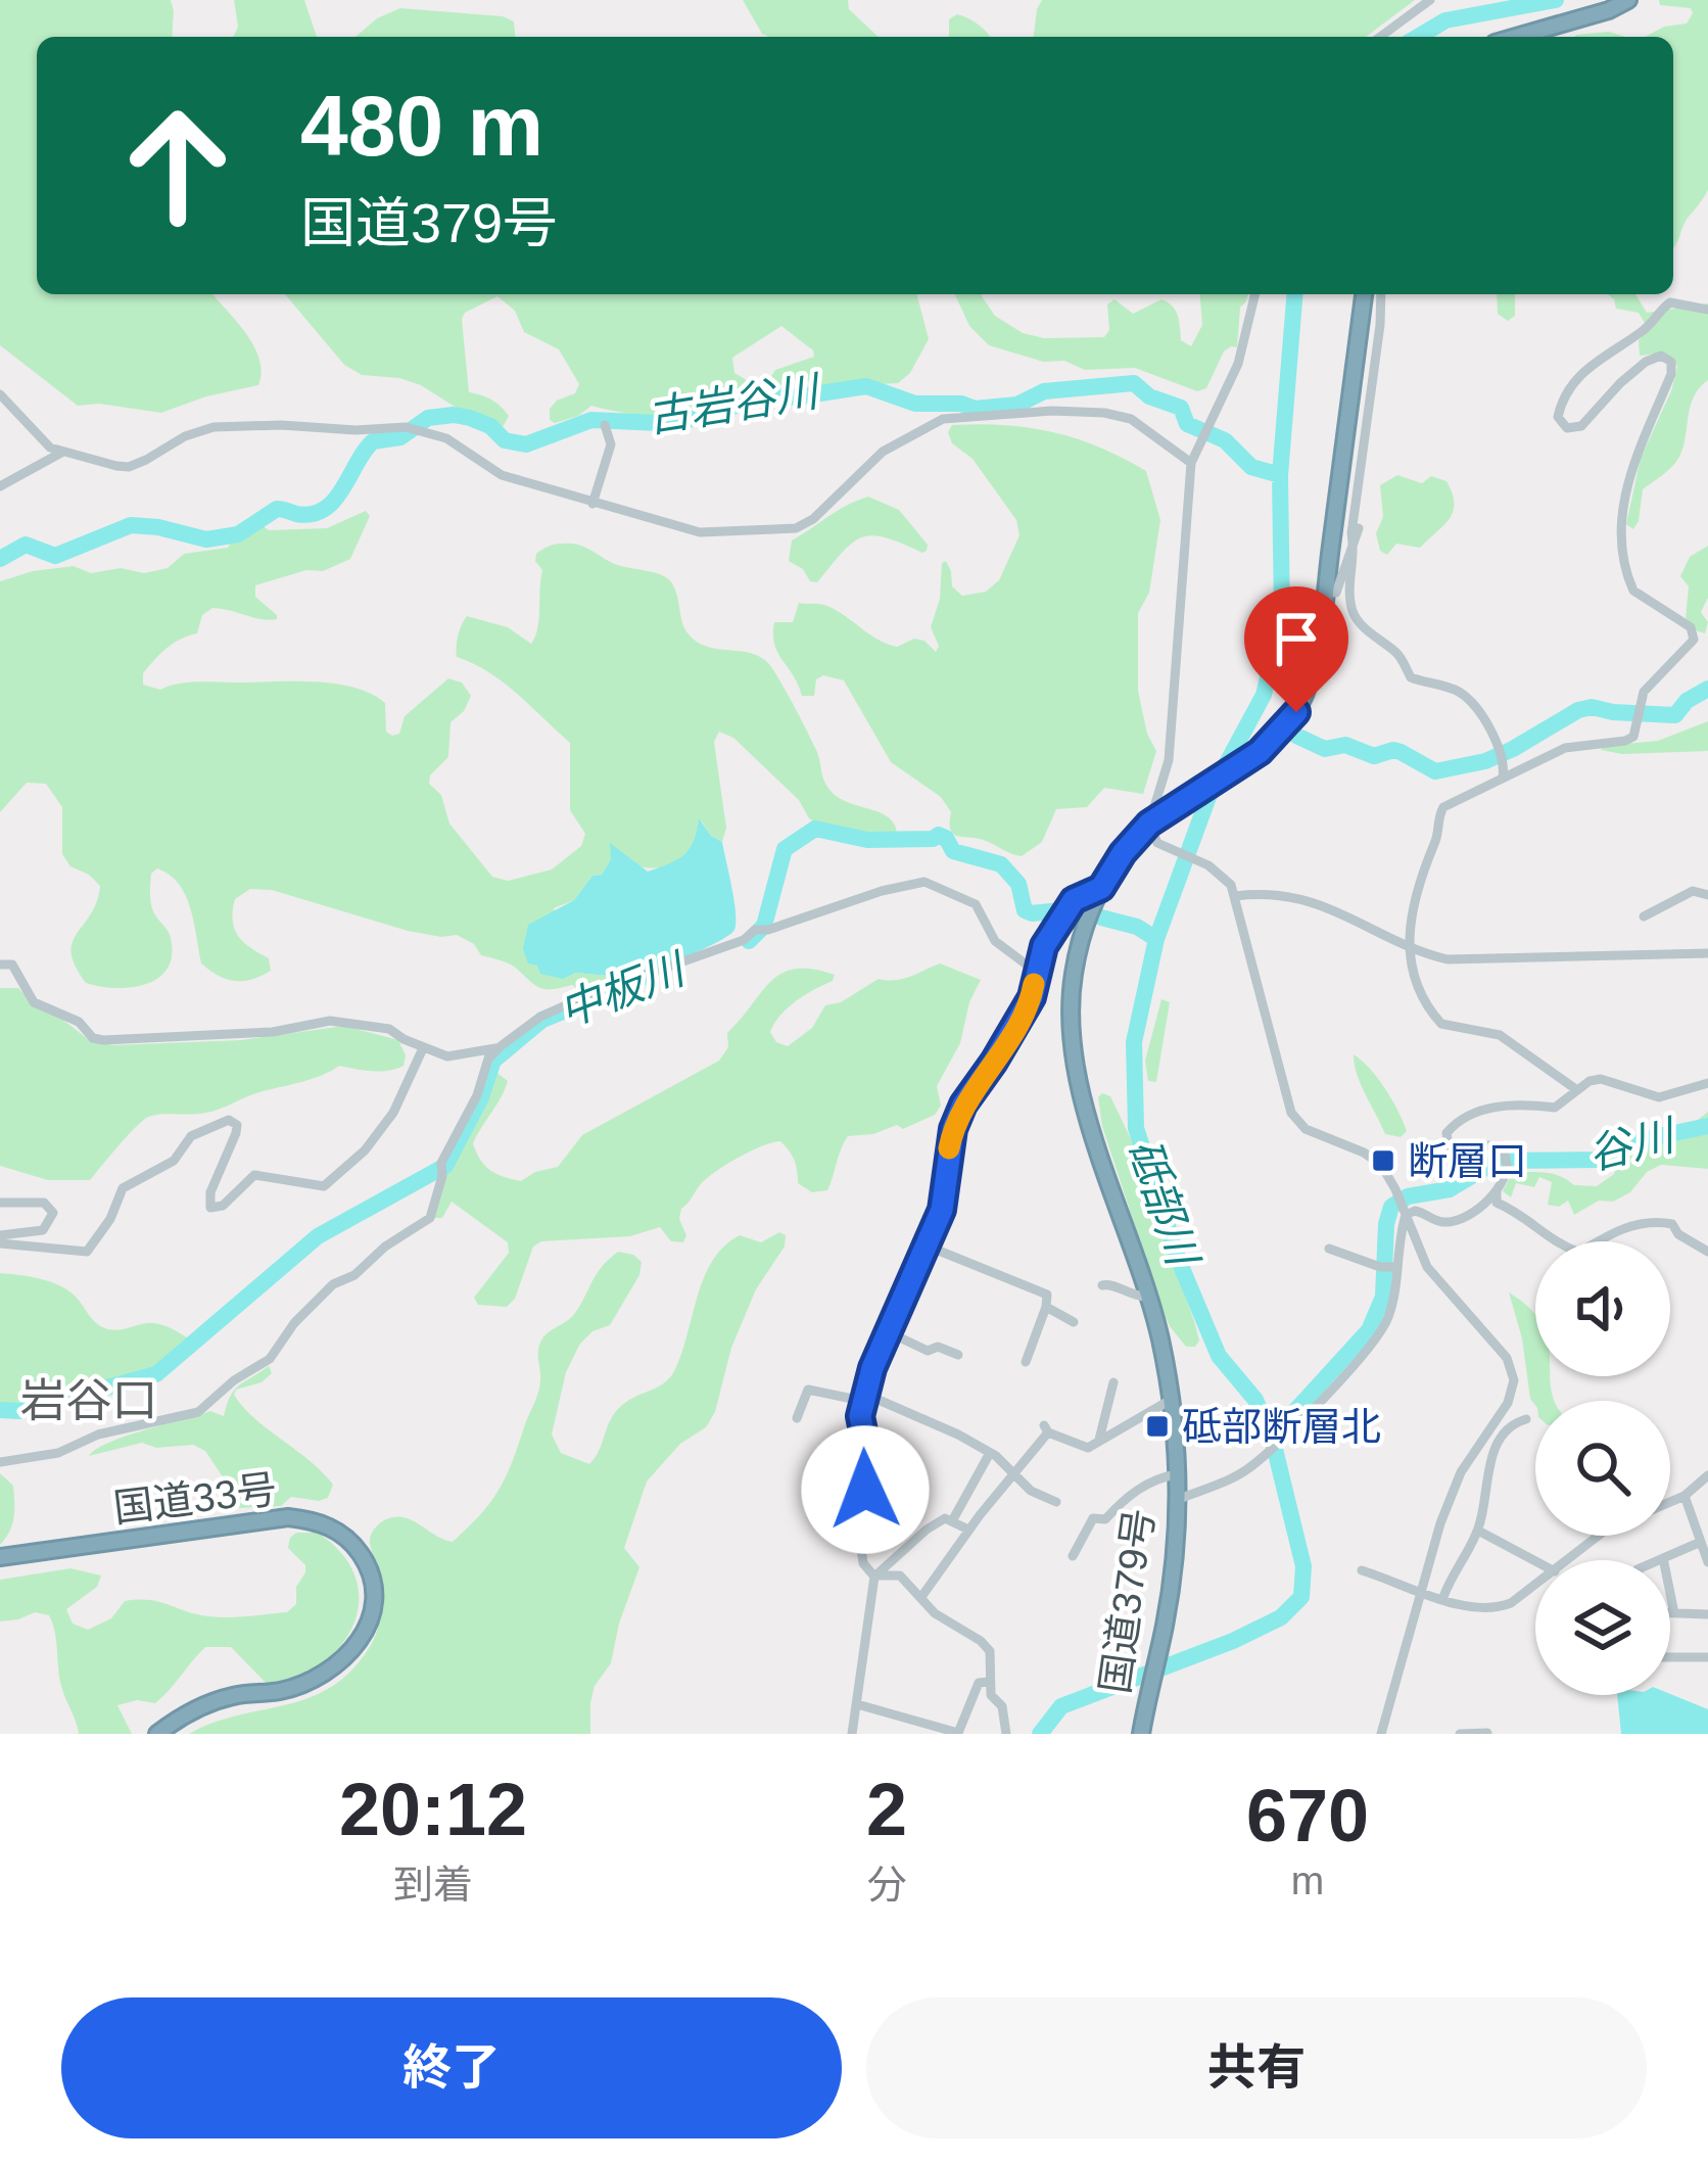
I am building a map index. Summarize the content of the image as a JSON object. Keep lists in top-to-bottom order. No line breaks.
{"streets":{"highway":["国道33号","国道379号"]},"districts":["岩谷口"],"water":["古岩谷川","中板川","谷川","砥部川"],"places":{"transit":["断層口","砥部断層北"]},"page":{"turn":["480 m","国道379号"],"eta":["20:12","到着","2","分","670","m"],"buttons":["終了","共有"]}}
